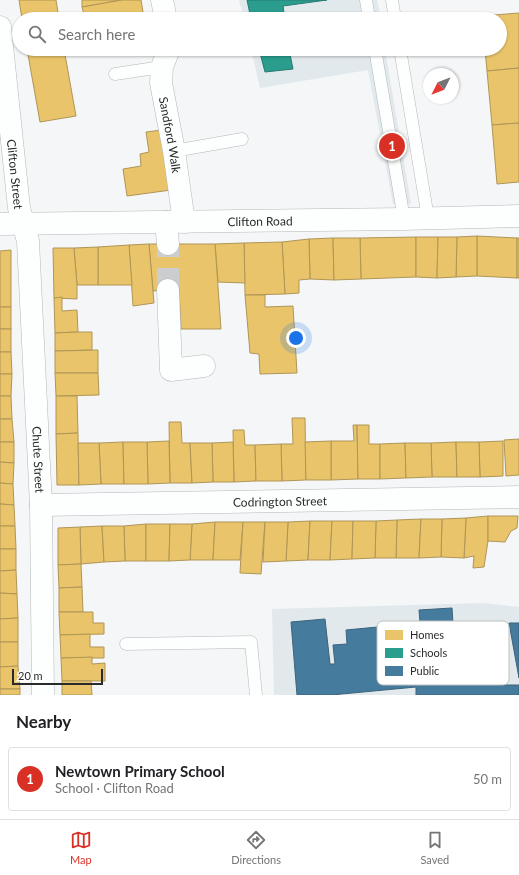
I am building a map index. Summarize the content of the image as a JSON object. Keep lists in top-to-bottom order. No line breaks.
{"streets":{"street":["Sandford Walk","Clifton Street","Clifton Road","Chute Street","Codrington Street"]},"crossings":[["Sandford Walk","Clifton Road"],["Clifton Street","Clifton Road"],["Clifton Street","Chute Street"],["Clifton Road","Chute Street"],["Chute Street","Codrington Street"]],"legend":["Homes","Schools","Public"],"scale_bar":"20 m","north":"bottom left","page":{"search":"Search here","pins":"1","scale":"20 m","heading":"Nearby","list":[{"mark":"1","name":"Newtown Primary School","note":"School · Clifton Road","value":"50 m"}],"nav":["Map","Directions","Saved"]}}
